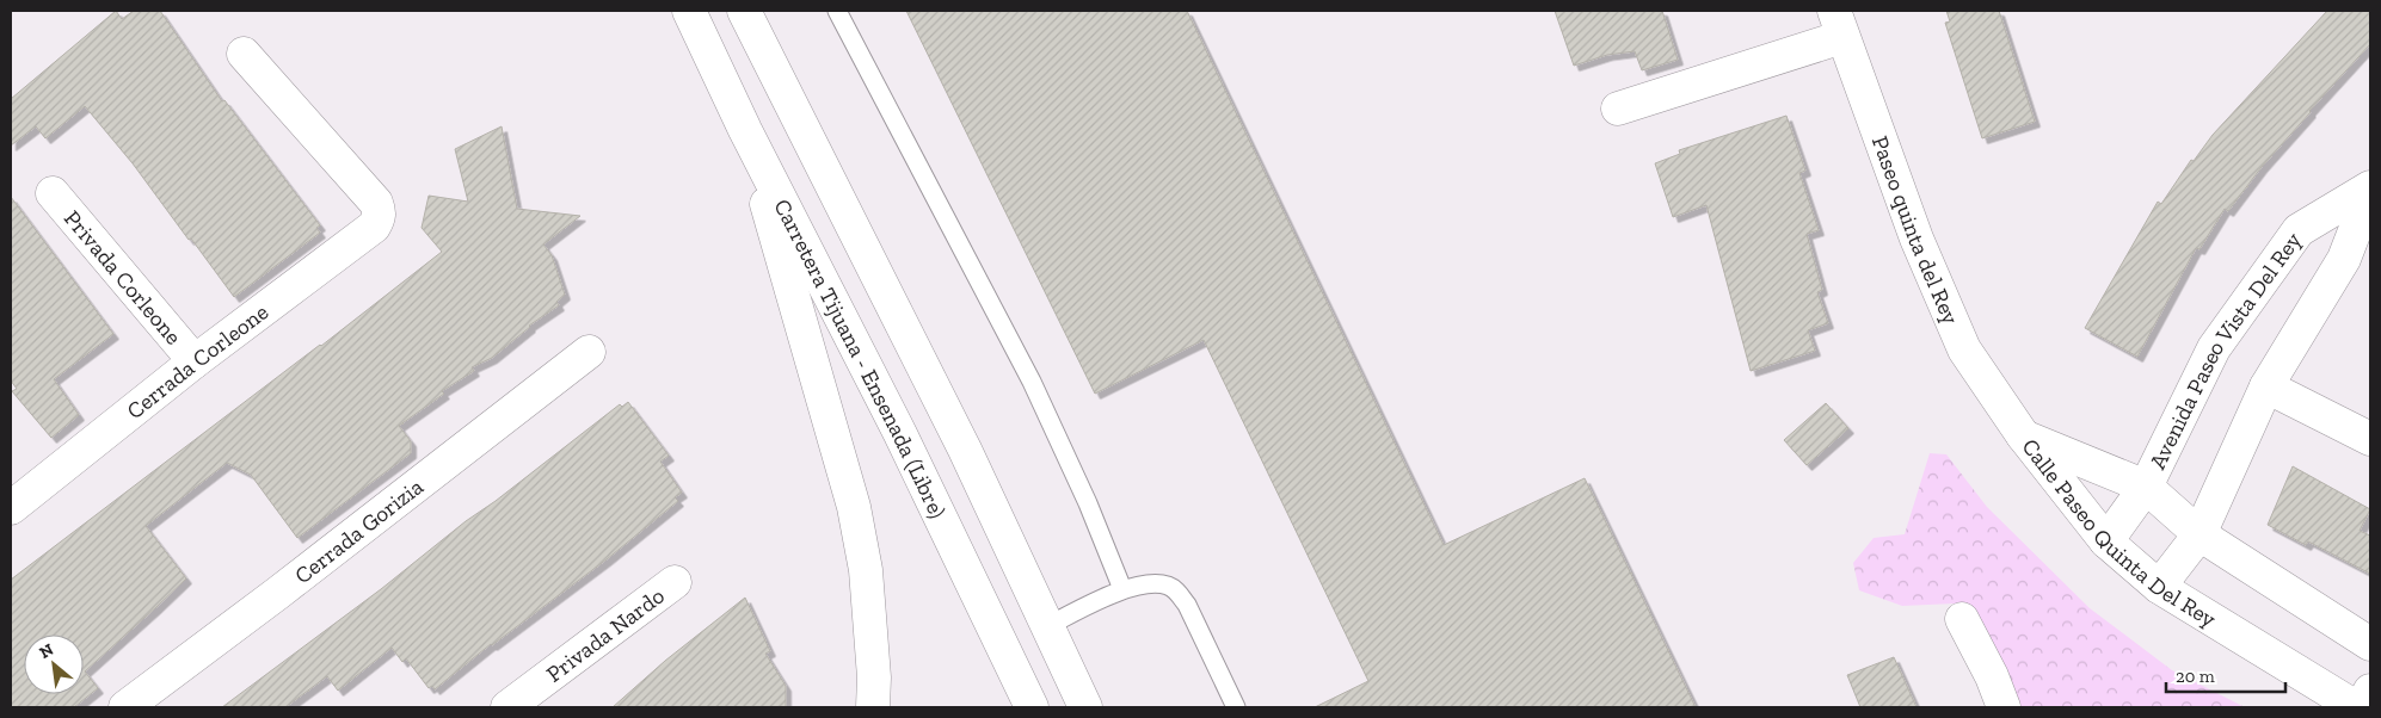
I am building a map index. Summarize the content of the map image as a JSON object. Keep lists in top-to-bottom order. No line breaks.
{"streets":{"main road":["Paseo quinta del Rey","Privada Corleone","Avenida Paseo Vista Del Rey","Carretera Tijuana - Ensenada (Libre)","Cerrada Corleone","Cerrada Gorizia","Calle Paseo Quinta Del Rey","Privada Nardo"]},"crossings":[["Paseo quinta del Rey","Calle Paseo Quinta Del Rey"],["Privada Corleone","Cerrada Corleone"],["Avenida Paseo Vista Del Rey","Calle Paseo Quinta Del Rey"]],"scale_bar":"20 m","north":"top left"}
